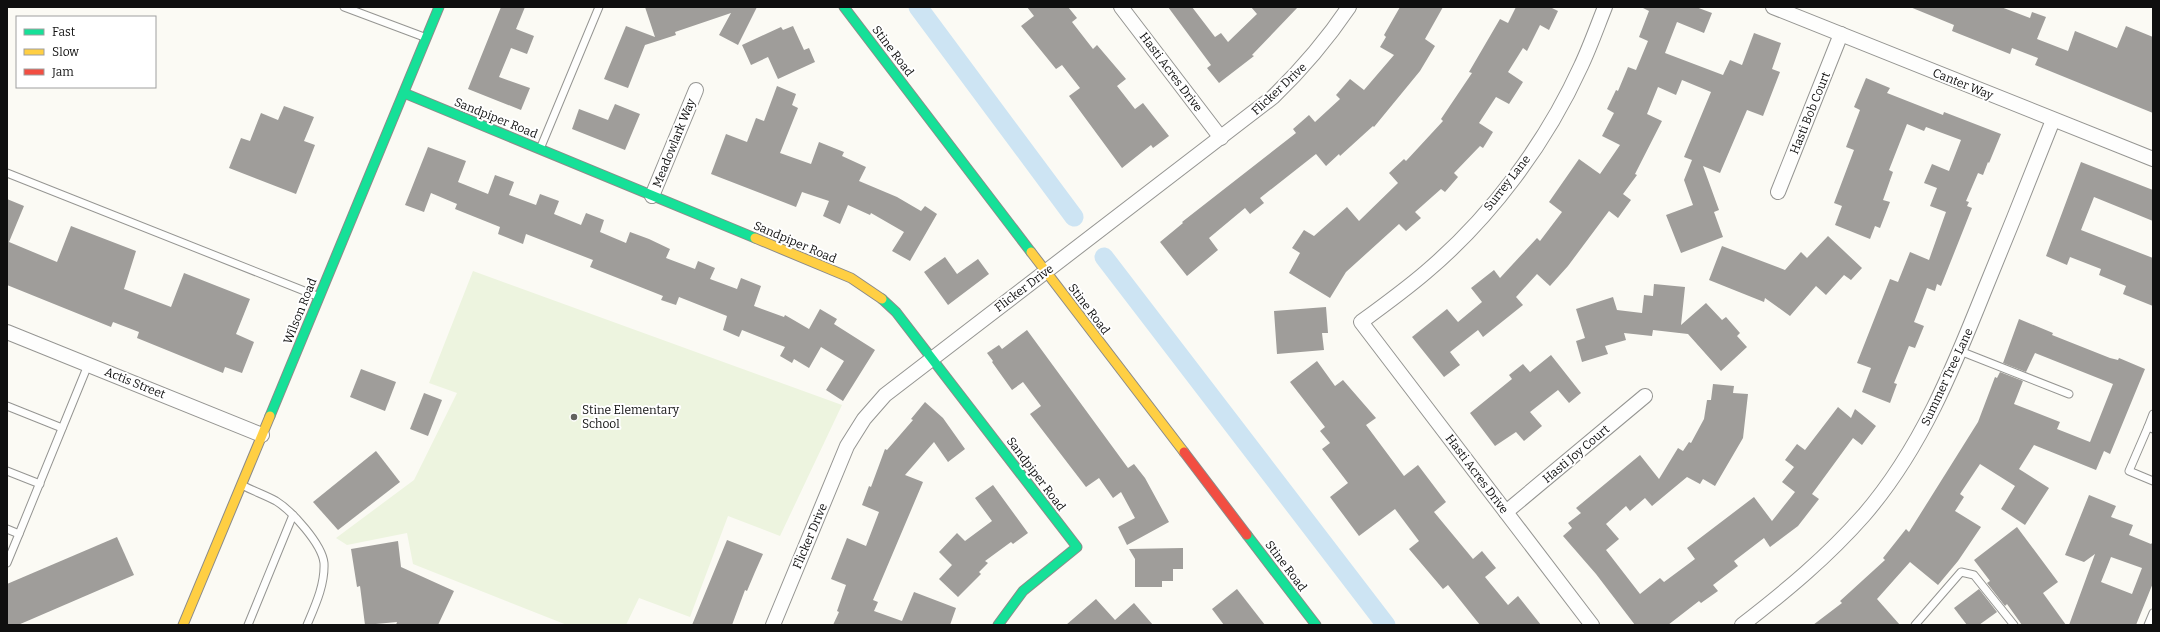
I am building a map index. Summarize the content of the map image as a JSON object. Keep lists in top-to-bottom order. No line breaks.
{"streets":{"street":["Stine Road","Hasti Acres Drive","Canter Way","Flicker Drive","Hasti Bob Court","Sandpiper Road","Meadowlark Way","Surrey Lane","Wilson Road","Summer Tree Lane","Actis Street","Hasti Joy Court"]},"crossings":[["Stine Road","Flicker Drive"],["Hasti Acres Drive","Flicker Drive"],["Hasti Acres Drive","Surrey Lane"],["Hasti Acres Drive","Hasti Joy Court"],["Canter Way","Hasti Bob Court"],["Canter Way","Summer Tree Lane"],["Flicker Drive","Sandpiper Road"],["Sandpiper Road","Meadowlark Way"],["Sandpiper Road","Wilson Road"],["Wilson Road","Actis Street"]],"places":["Stine Elementary School"],"legend":["Fast","Slow","Jam"]}
